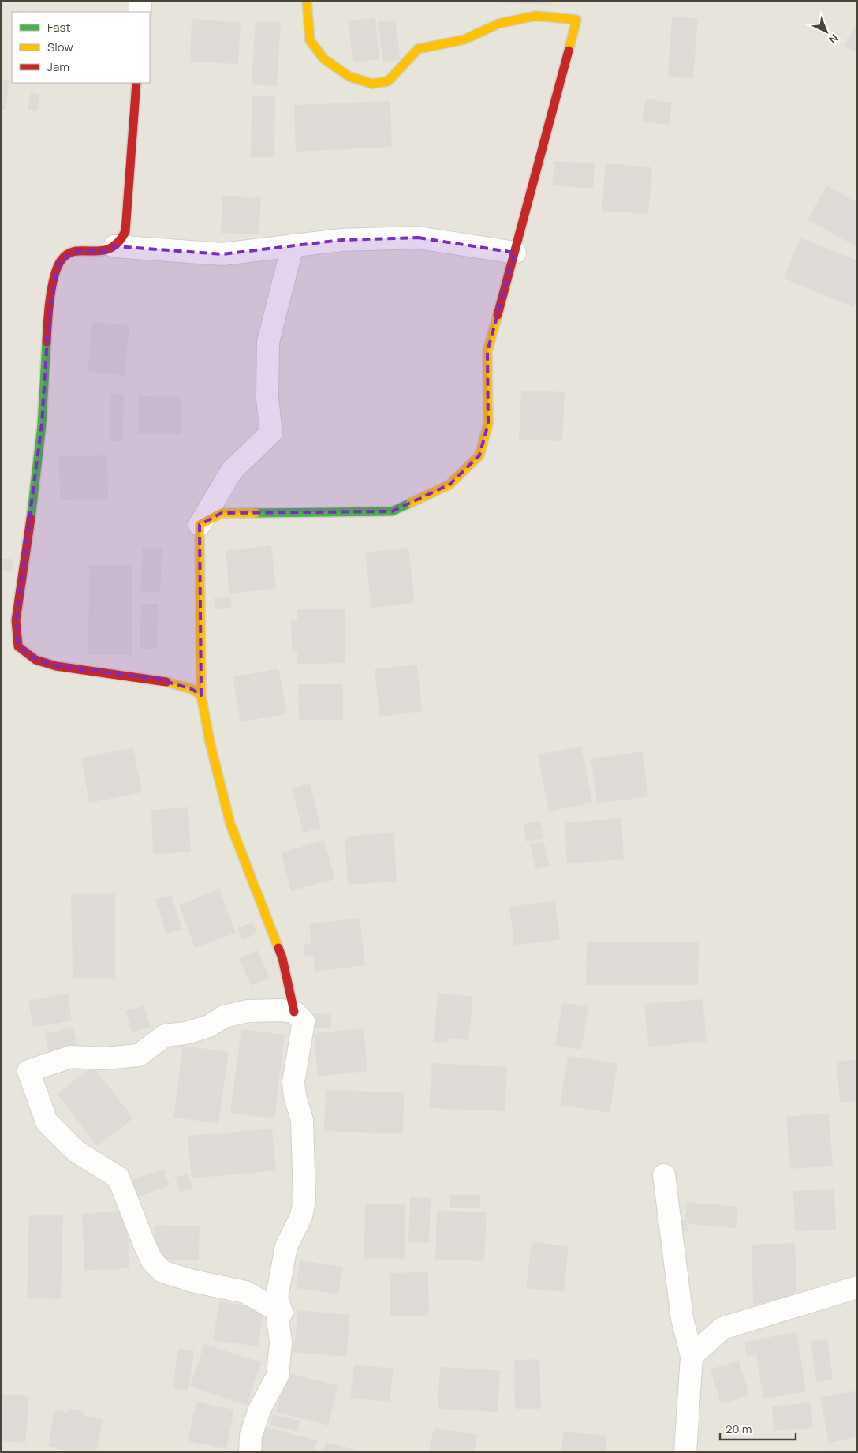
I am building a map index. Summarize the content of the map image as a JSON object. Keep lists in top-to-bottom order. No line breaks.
{"legend":["Fast","Slow","Jam"],"scale_bar":"20 m","north":"bottom right"}
